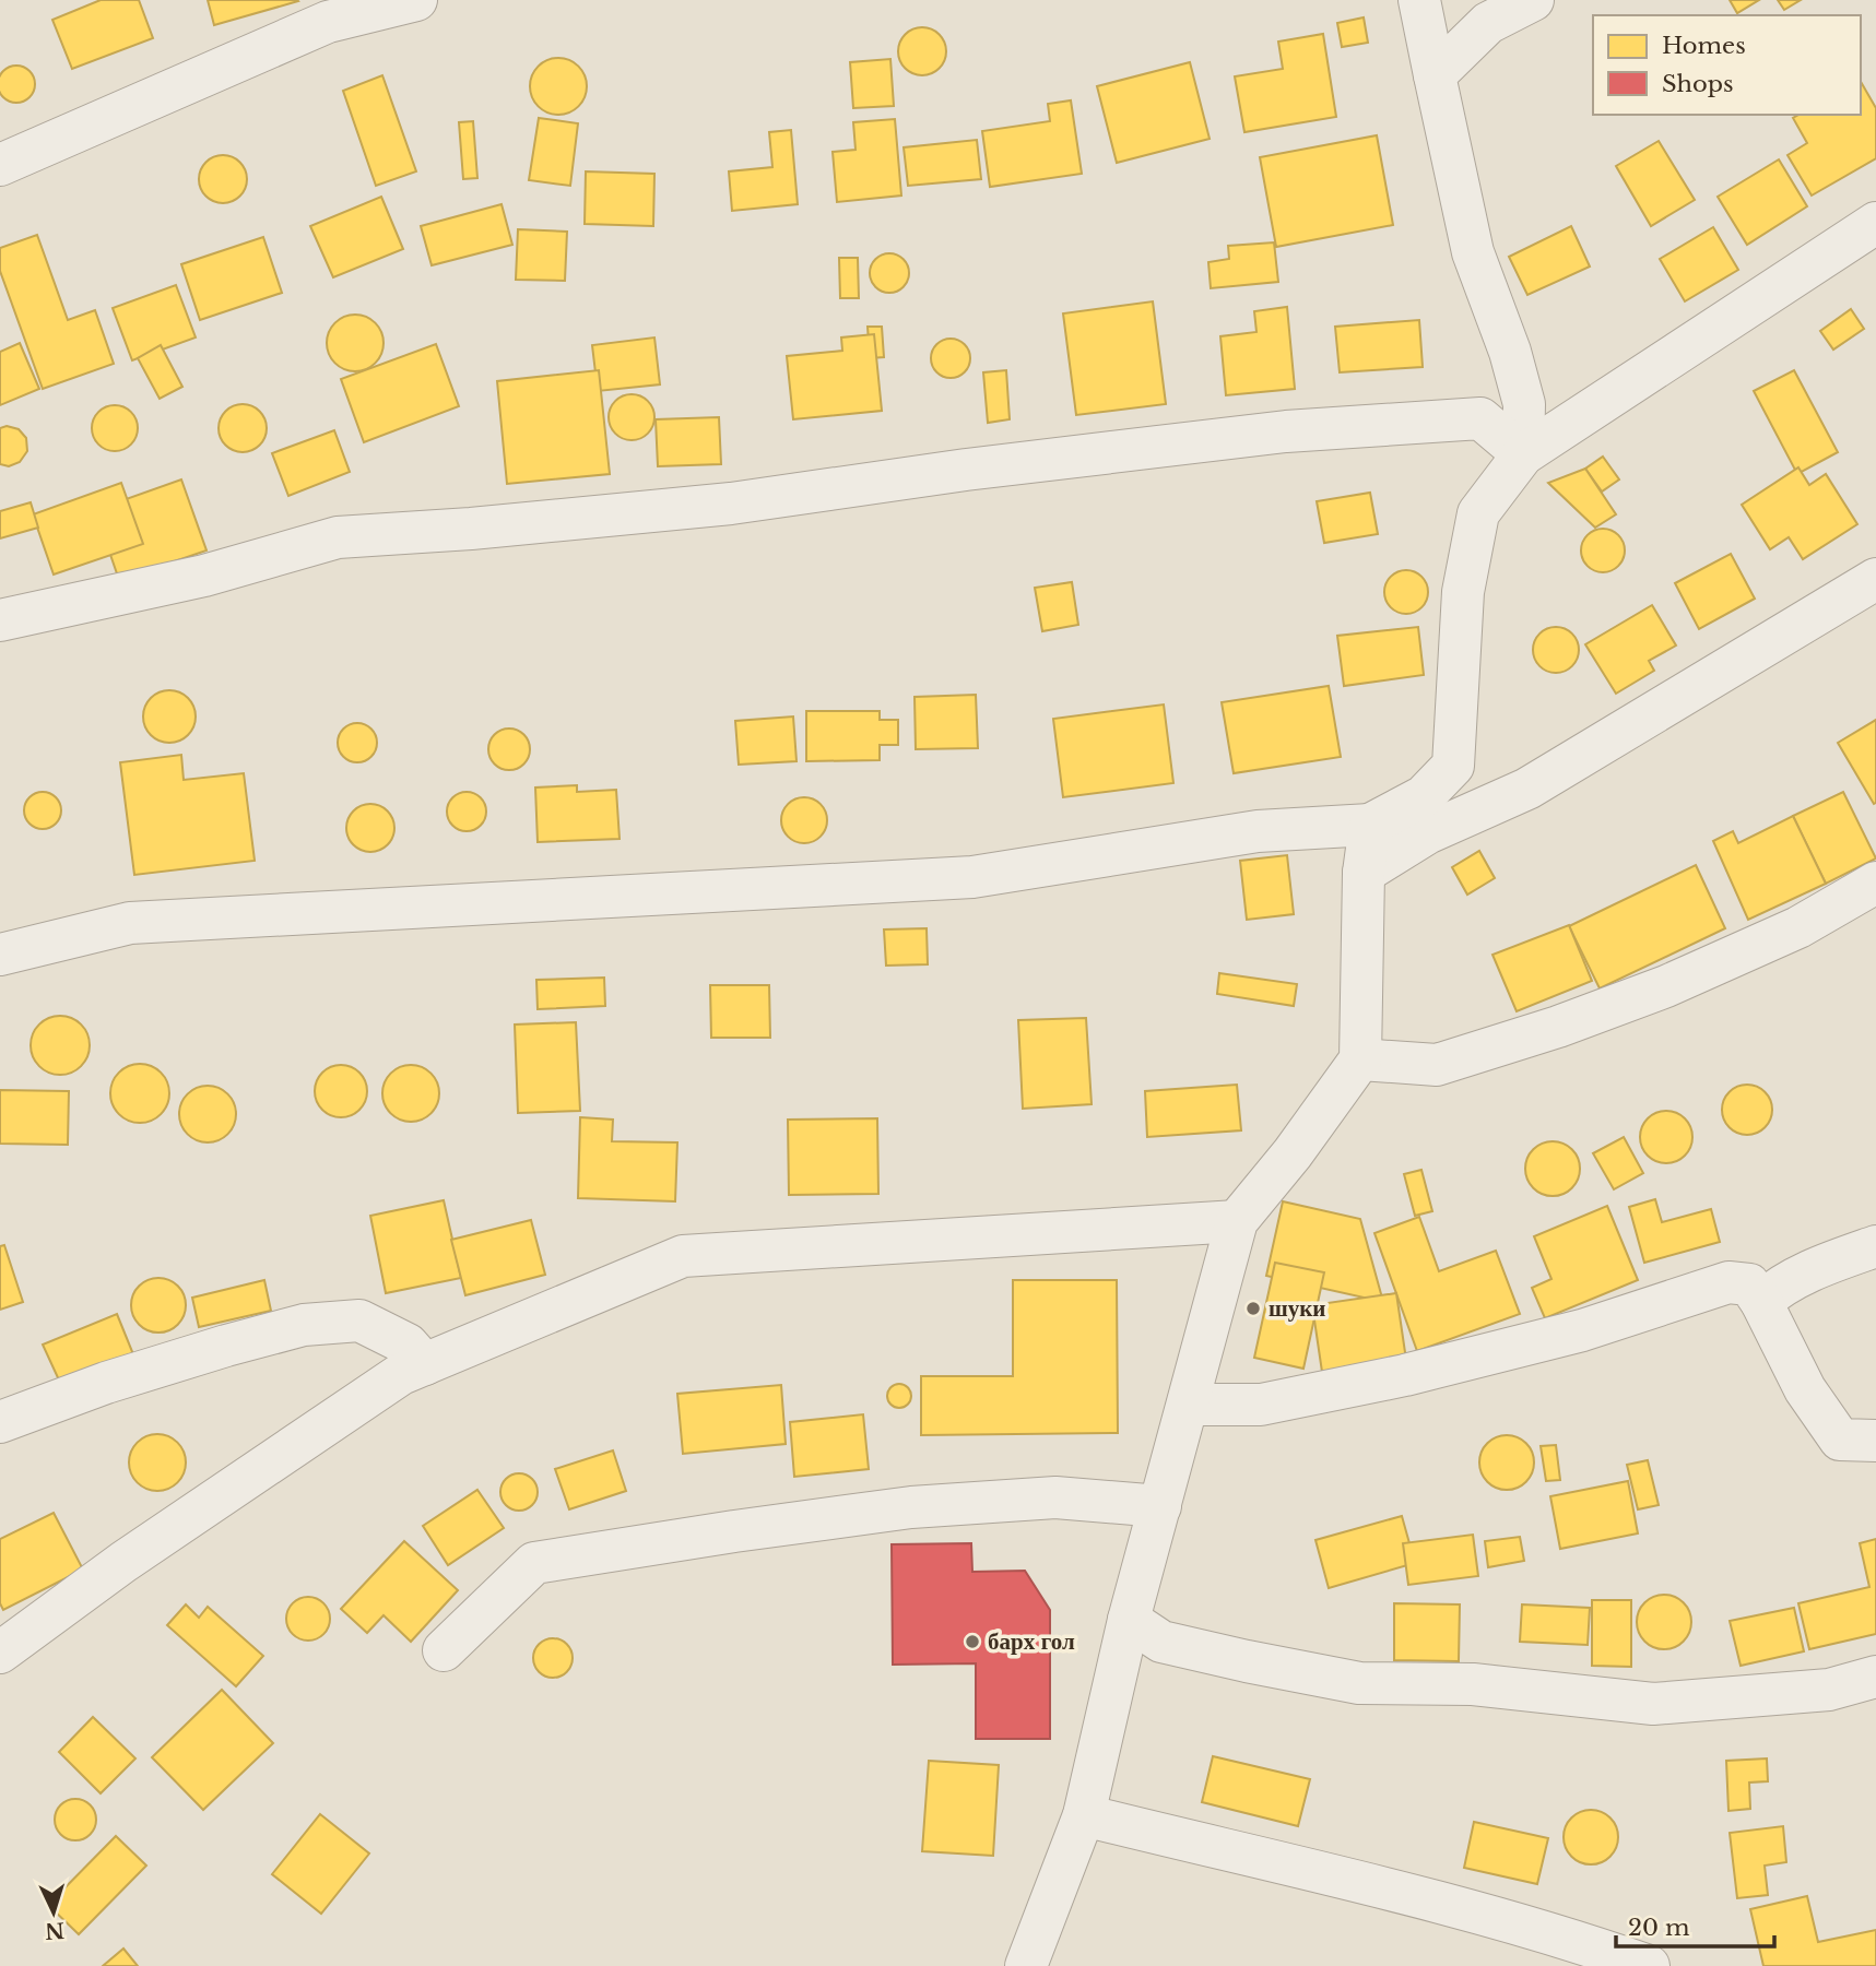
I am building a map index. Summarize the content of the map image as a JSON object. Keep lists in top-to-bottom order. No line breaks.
{"places":["шуки","барх гол"],"legend":["Homes","Shops"],"scale_bar":"20 m","north":"bottom"}
